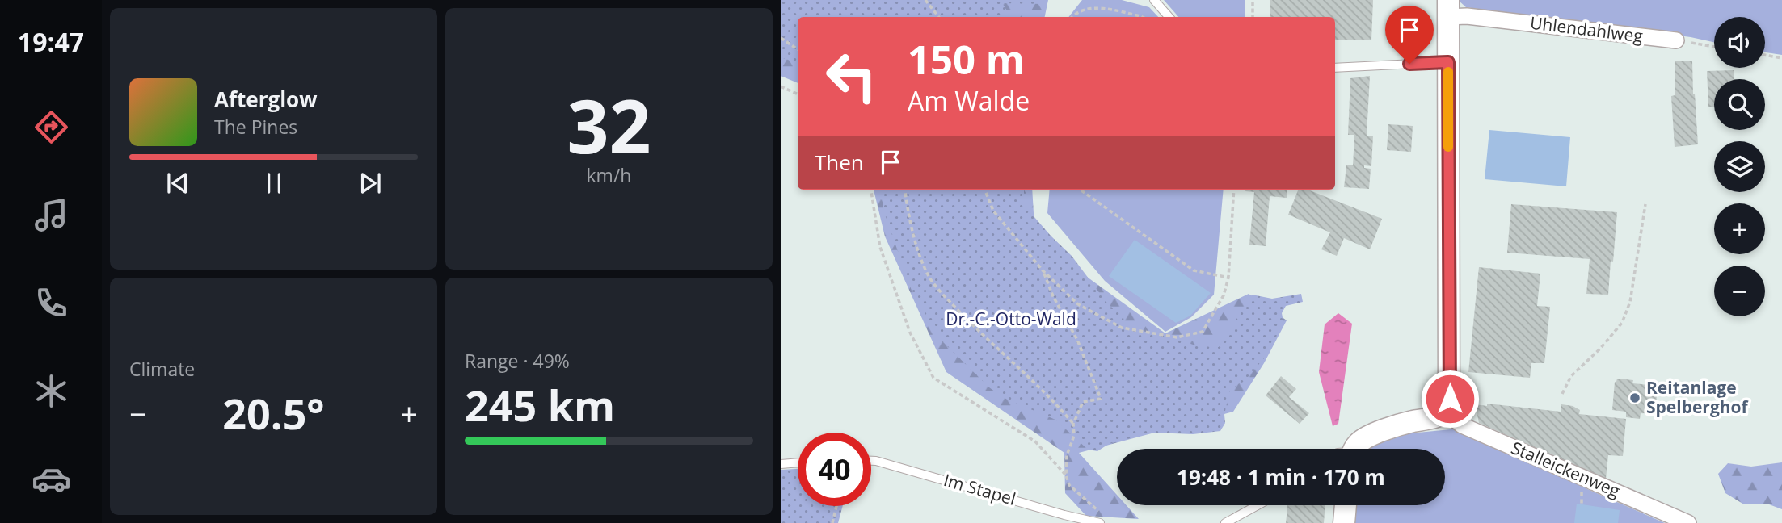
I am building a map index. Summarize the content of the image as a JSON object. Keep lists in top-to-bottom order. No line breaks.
{"streets":{"street":["Uhlendahlweg","Stalleickenweg"],"lane":["Im Stapel"]},"parks":["Dr.-C.-Otto-Wald"],"places":["Reitanlage Spelberghof"],"page":{"tabs":"19:47","tile":[["32","km/h"],"Climate",["Range · 49%","245 km"]],"map_buttons":["+","−"],"turn":["150 m","Am Walde"],"song":["Afterglow","The Pines"],"then":"Then","heat":["−","20.5°","+"],"limit":"40","trip":"19:48 · 1 min · 170 m"}}
